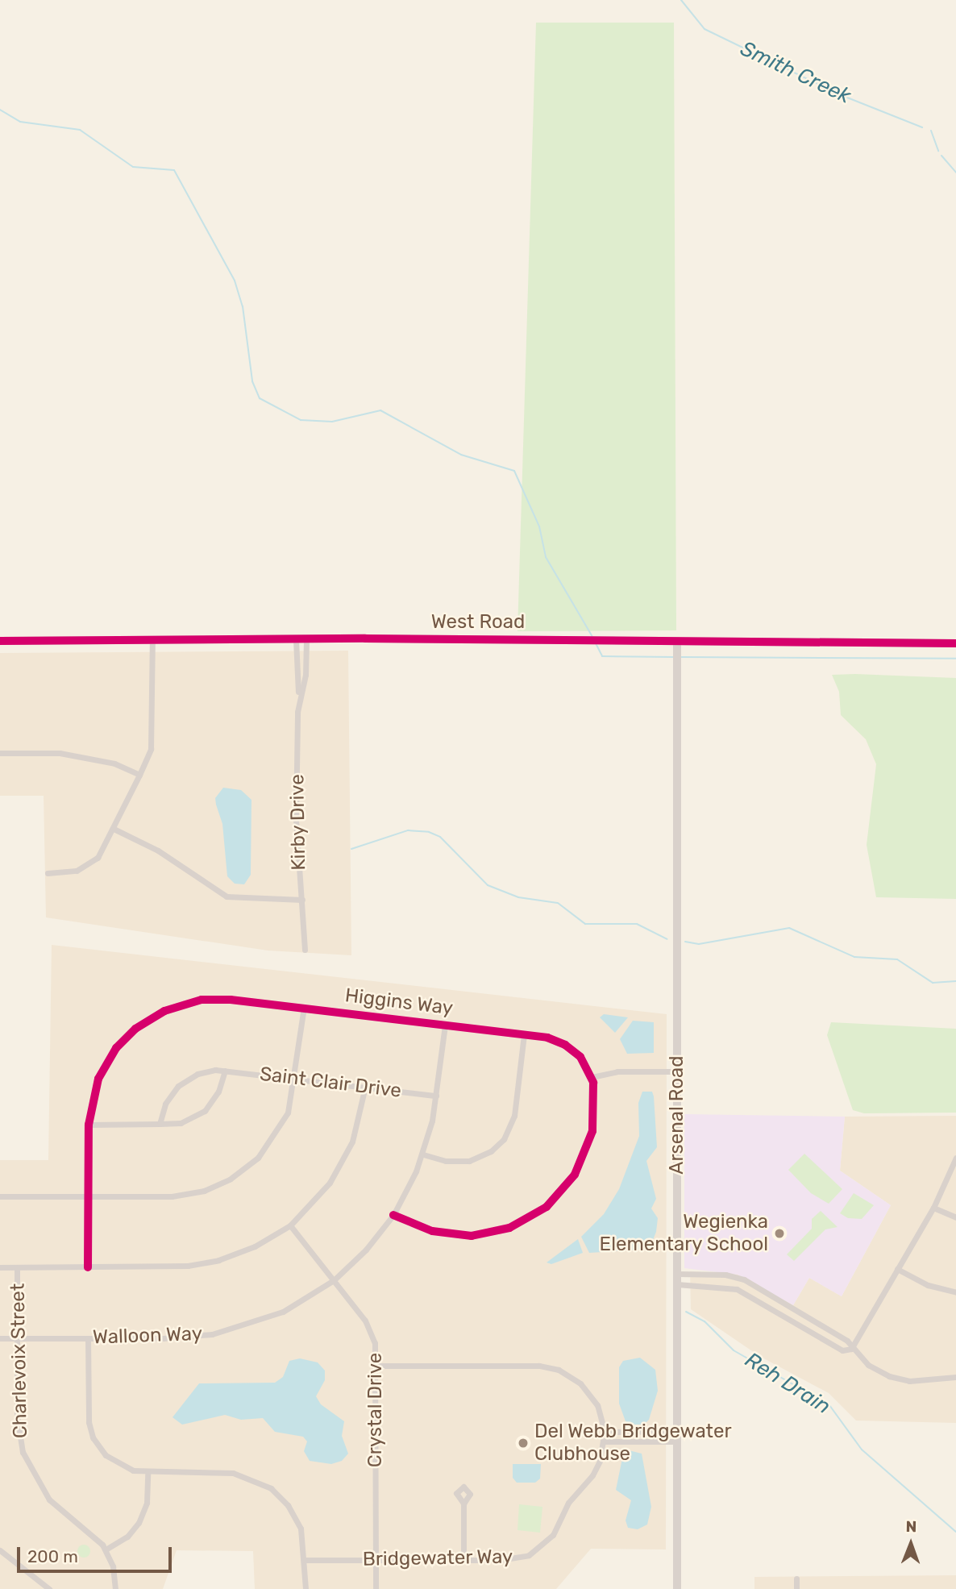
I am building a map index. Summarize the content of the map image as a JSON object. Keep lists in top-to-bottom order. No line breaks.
{"streets":{"street":["West Road","Kirby Drive","Higgins Way","Saint Clair Drive","Arsenal Road","Walloon Way","Charlevoix Street","Crystal Drive","Bridgewater Way"]},"crossings":[["West Road","Kirby Drive"],["West Road","Arsenal Road"],["Higgins Way","Walloon Way"],["Saint Clair Drive","Walloon Way"],["Walloon Way","Charlevoix Street"],["Walloon Way","Crystal Drive"],["Crystal Drive","Bridgewater Way"]],"water":["Smith Creek","Reh Drain"],"places":["Wegienka Elementary School","Del Webb Bridgewater Clubhouse"],"scale_bar":"200 m","north":"top"}
